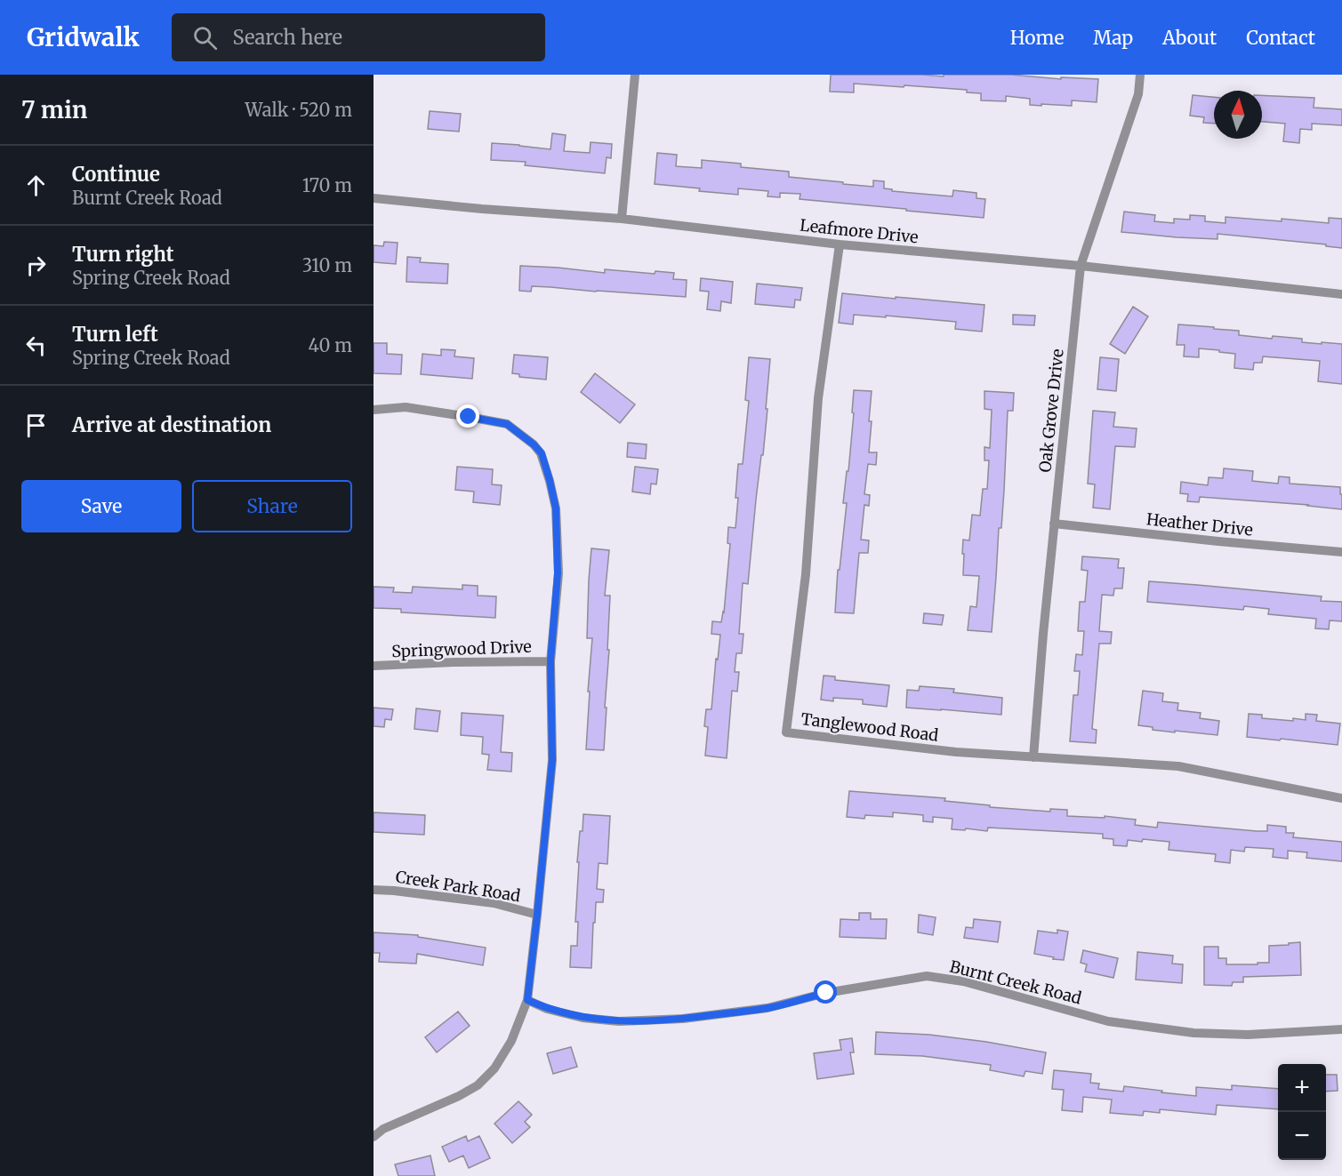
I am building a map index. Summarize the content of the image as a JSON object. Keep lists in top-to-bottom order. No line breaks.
{"streets":{"street":["Leafmore Drive","Oak Grove Drive","Heather Drive","Springwood Drive","Tanglewood Road","Creek Park Road","Burnt Creek Road"]},"crossings":[["Leafmore Drive","Oak Grove Drive"],["Leafmore Drive","Tanglewood Road"],["Oak Grove Drive","Heather Drive"],["Oak Grove Drive","Tanglewood Road"]],"north":"top","page":{"header":"Gridwalk","search":"Search here","nav":["Home","Map","About","Contact"],"heading":["7 min","Walk · 520 m"],"list":[["Continue","Burnt Creek Road","170 m"],["Turn right","Spring Creek Road","310 m"],["Turn left","Spring Creek Road","40 m"],"Arrive at destination"],"buttons":["Save","Share"],"map_buttons":["+","−"]}}
